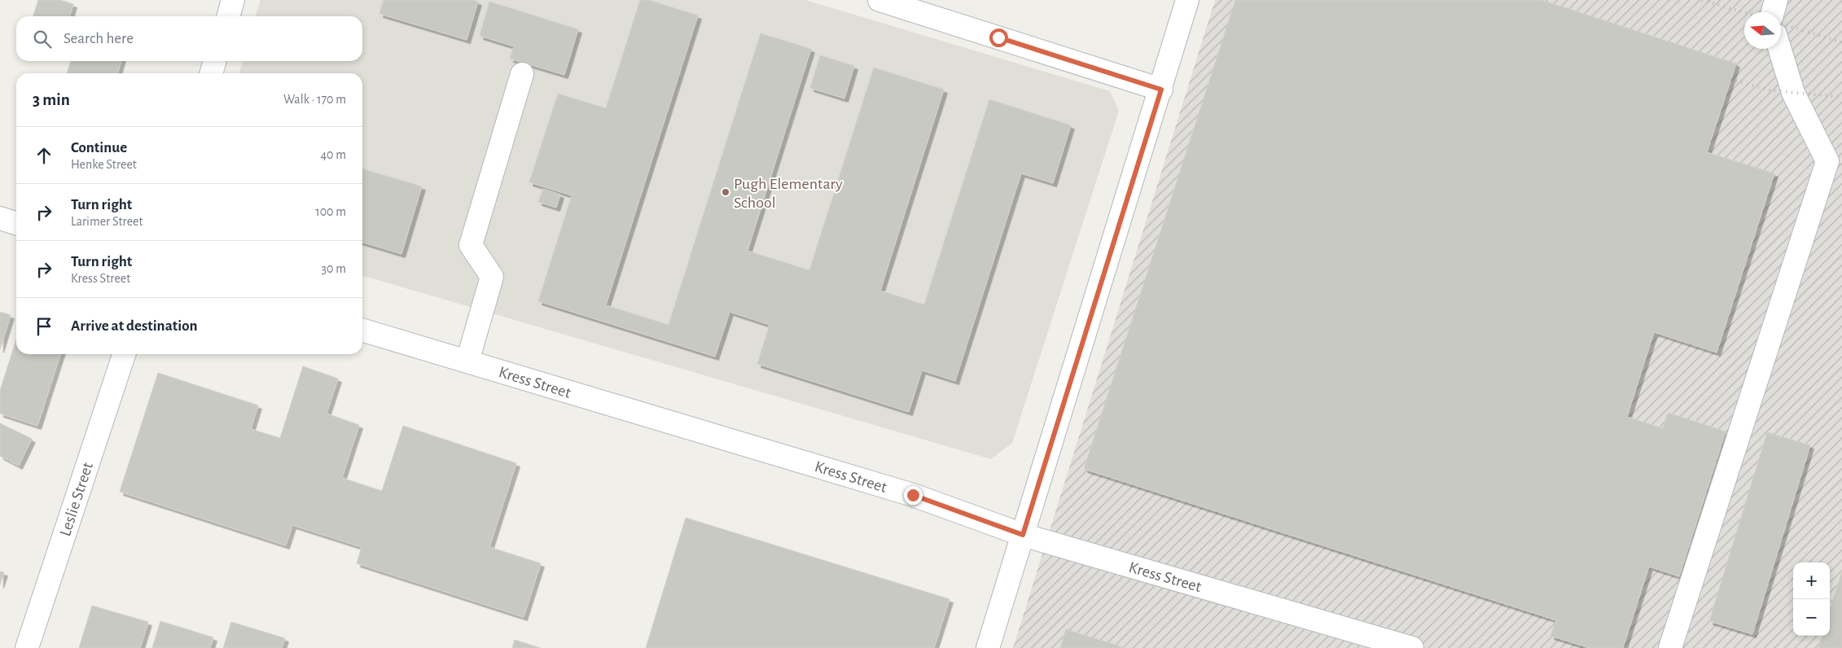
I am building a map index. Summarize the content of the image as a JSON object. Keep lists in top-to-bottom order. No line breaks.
{"streets":{"street":["Kress Street","Leslie Street"]},"places":["Pugh Elementary School"],"north":"left","page":{"search":"Search here","heading":["3 min","Walk · 170 m"],"list":[["Continue","Henke Street","40 m"],["Turn right","Larimer Street","100 m"],["Turn right","Kress Street","30 m"],"Arrive at destination"],"map_buttons":["+","−"]}}
